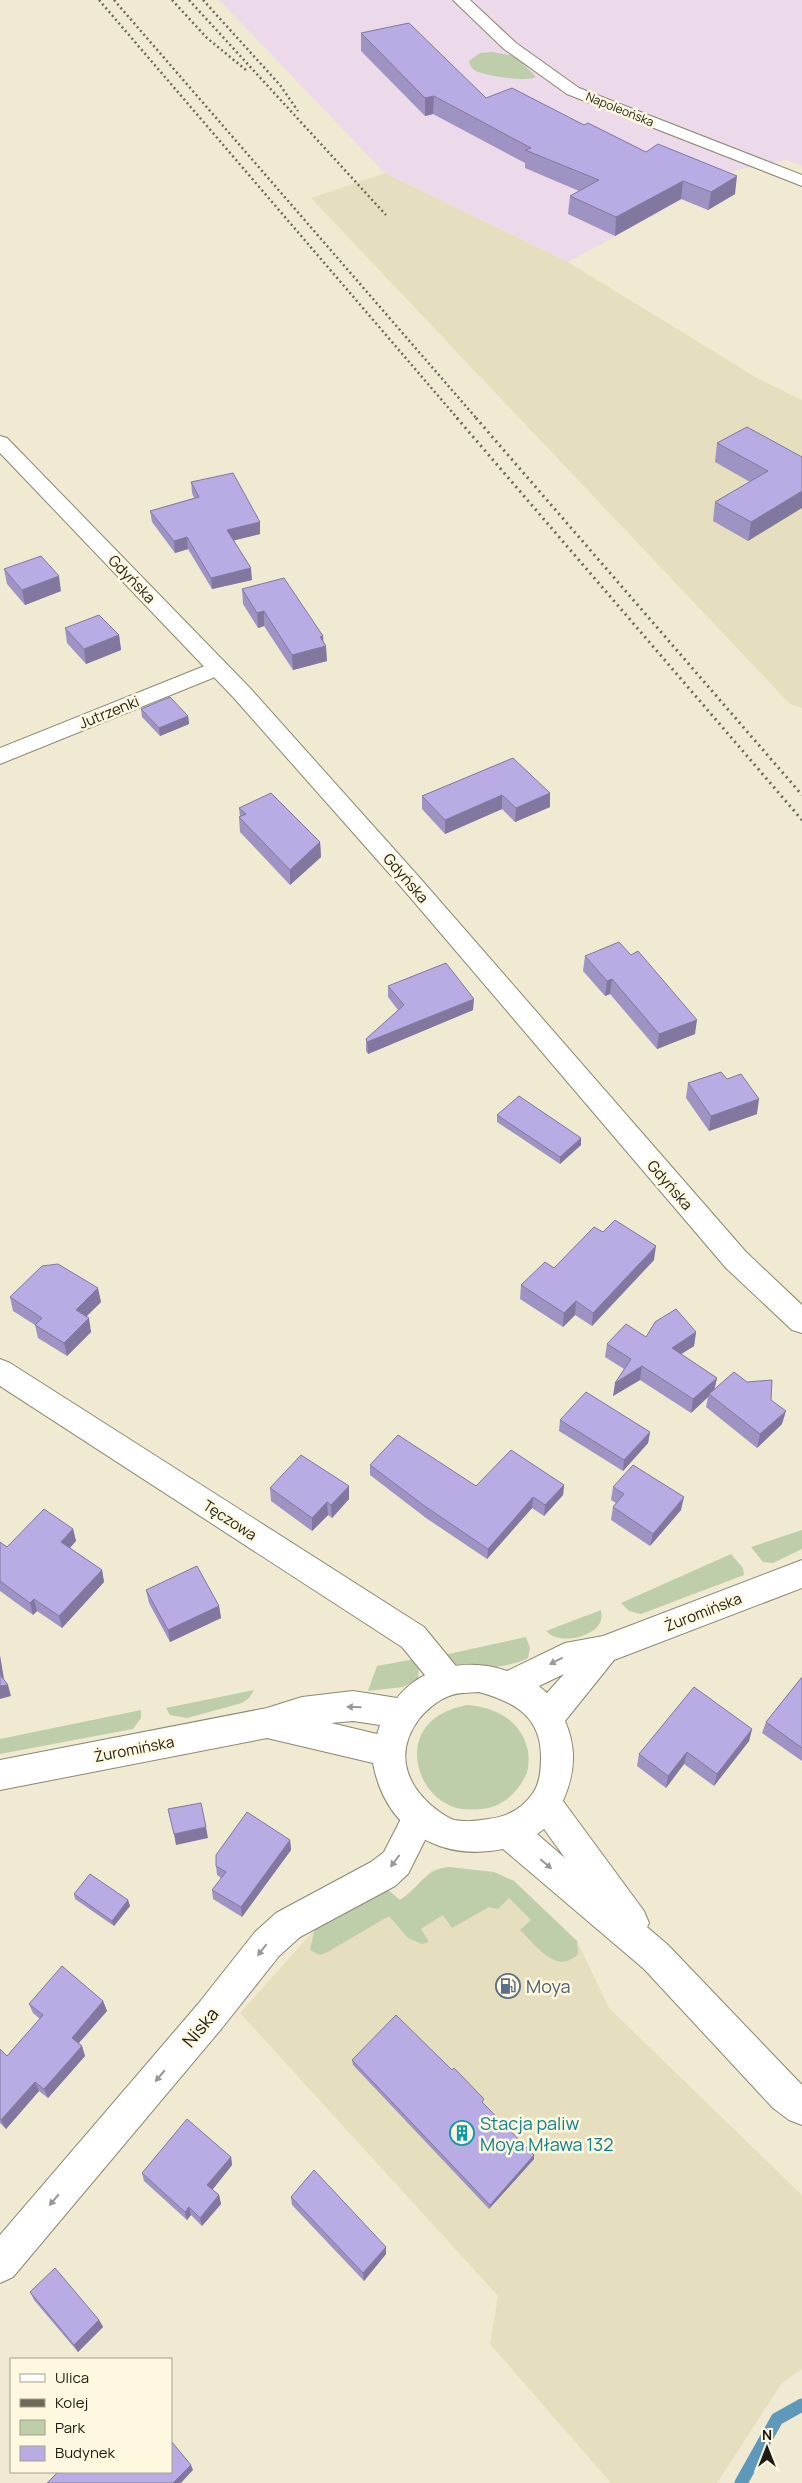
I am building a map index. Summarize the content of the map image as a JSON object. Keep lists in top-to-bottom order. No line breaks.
{"streets":{"main road":["Napoleońska","Gdyńska","Jutrzenki","Tęczowa","Żuromińska","Niska"]},"crossings":[["Gdyńska","Jutrzenki"],["Tęczowa","Żuromińska"],["Tęczowa","Niska"],["Żuromińska","Niska"]],"one_way":["Niska"],"places":{"fuel station":["Moya"],"building":["Stacja paliw Moya Mława 132"]},"legend":["Ulica","Kolej","Park","Budynek"],"north":"top"}
